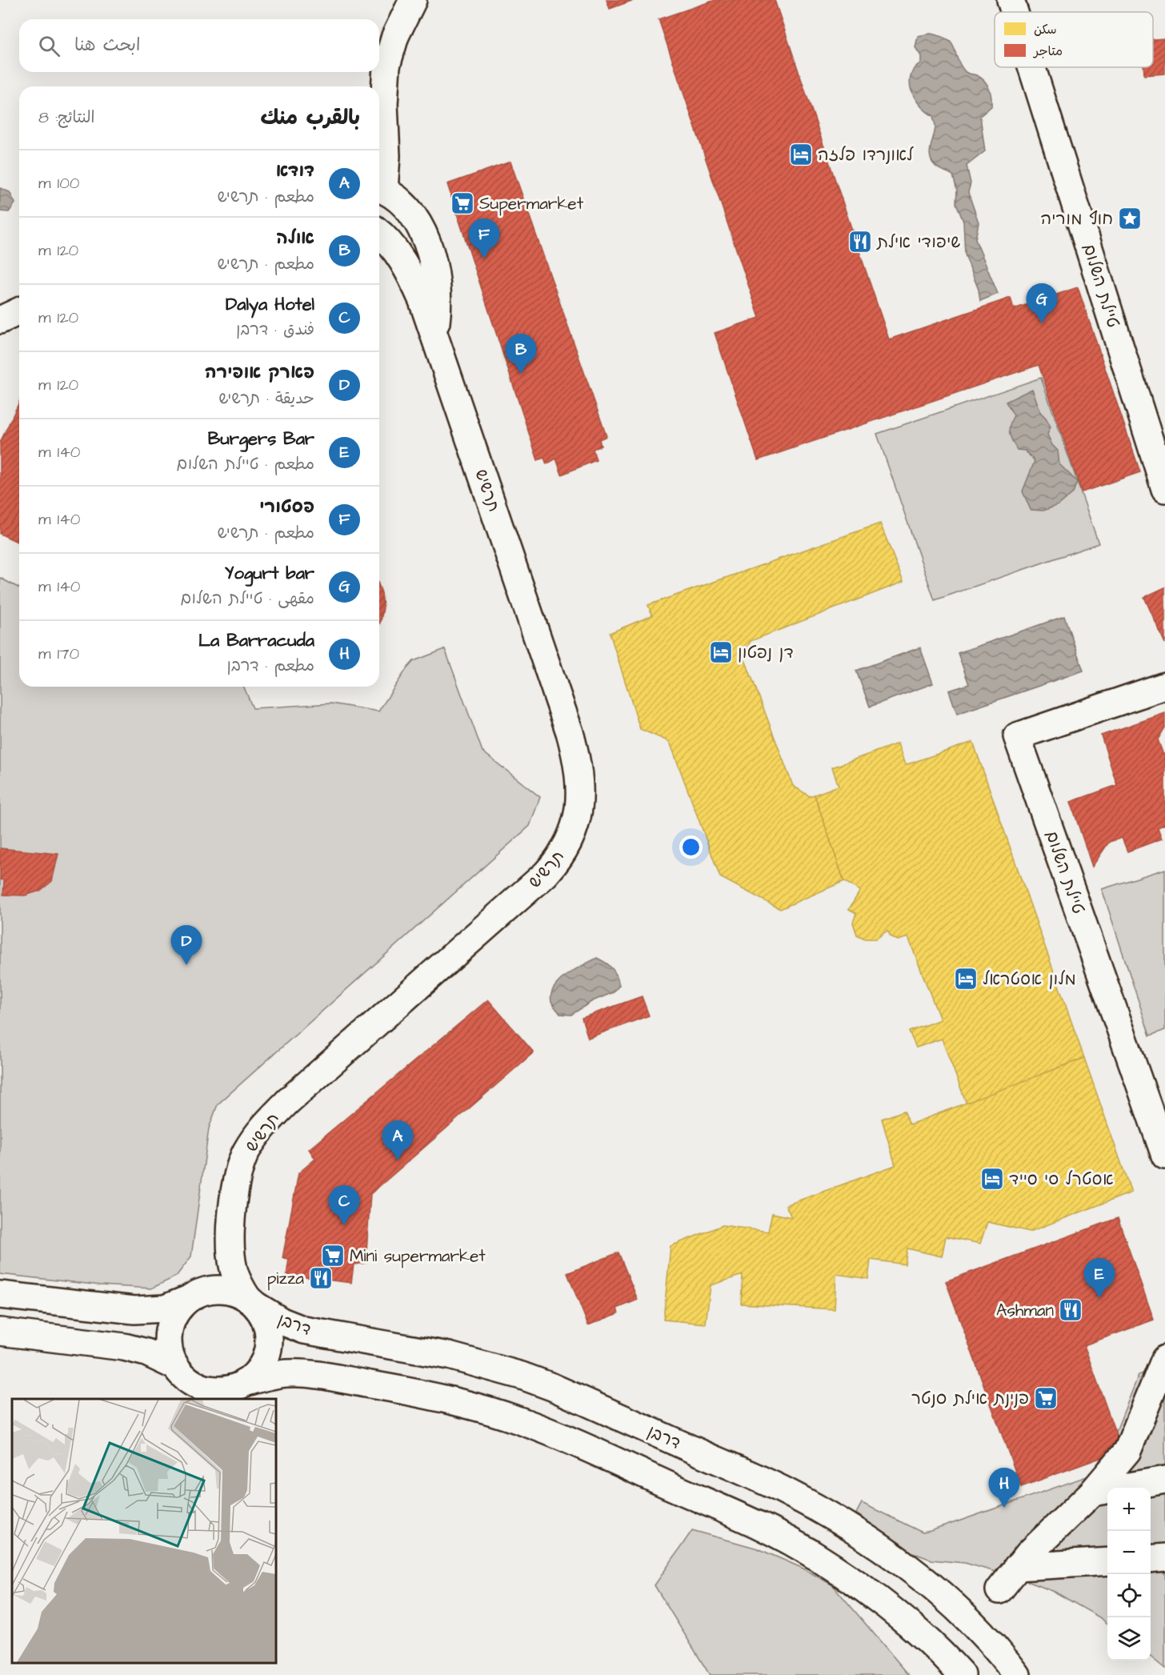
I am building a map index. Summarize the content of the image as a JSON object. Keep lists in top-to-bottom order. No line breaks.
{"streets":{"street":["טיילת השלום","תרשיש","דרבן"]},"crossings":[["תרשיש","דרבן"]],"places":{"hotel":["לאונרדו פלזה","דן נפטון","מלון אסטראל","אסטרל סי סייד"],"supermarket":["Supermarket","Mini supermarket","פנינת אילת סנטר"],"place":["חוף מוריה"],"restaurant":["שיפודי אילת","pizza","Ashman"]},"legend":["سكن","متاجر"],"page":{"search":"ابحث هنا","heading":["بالقرب منك","النتائج: 8"],"list":[{"mark":"A","name":"דודא","note":"مطعم · תרשיש","value":"100 m"},{"mark":"B","name":"אולה","note":"مطعم · תרשיש","value":"120 m"},{"mark":"C","name":"Dalya Hotel","note":"فندق · דרבן","value":"120 m"},{"mark":"D","name":"פארק אופירה","note":"حديقة · תרשיש","value":"120 m"},{"mark":"E","name":"Burgers Bar","note":"مطعم · טיילת השלום","value":"140 m"},{"mark":"F","name":"פסטורי","note":"مطعم · תרשיש","value":"140 m"},{"mark":"G","name":"Yogurt bar","note":"مقهى · טיילת השלום","value":"140 m"},{"mark":"H","name":"La Barracuda","note":"مطعم · דרבן","value":"170 m"}],"pins":["F","G","B","D","A","C","E","H"],"map_buttons":["+","−"]}}
